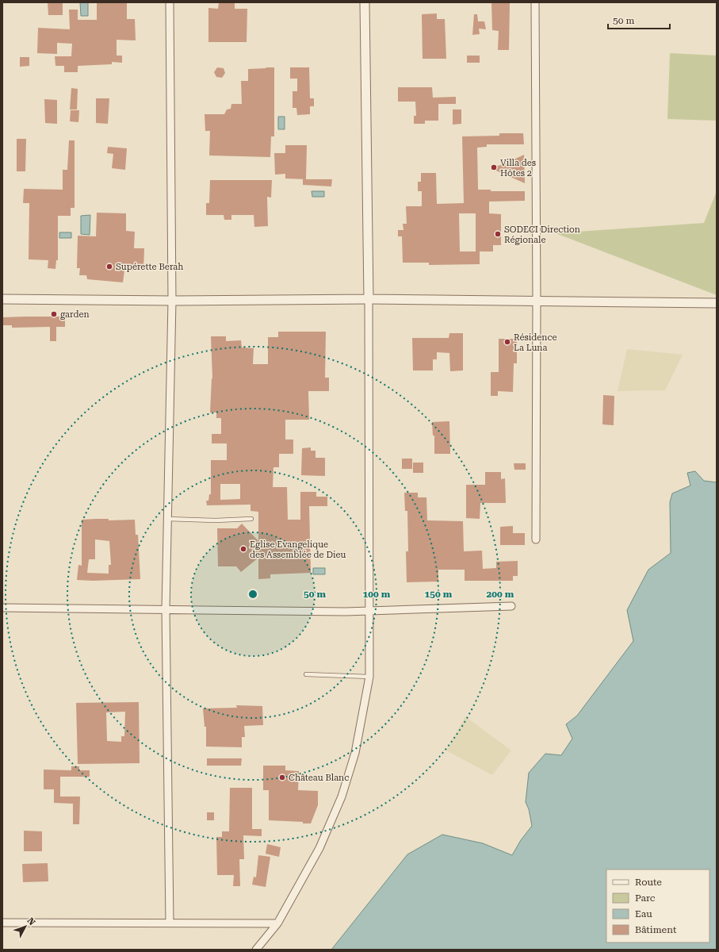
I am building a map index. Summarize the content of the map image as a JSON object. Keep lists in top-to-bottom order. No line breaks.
{"places":["Villa des Hôtes 2","SODECI Direction Régionale","Supérette Berah","garden","Résidence La Luna","Eglise Evangelique des Assemblée de Dieu","Château Blanc"],"legend":["Route","Parc","Eau","Bâtiment"],"scale_bar":"50 m","north":"top right","rings":["50 m","100 m","150 m","200 m"]}
